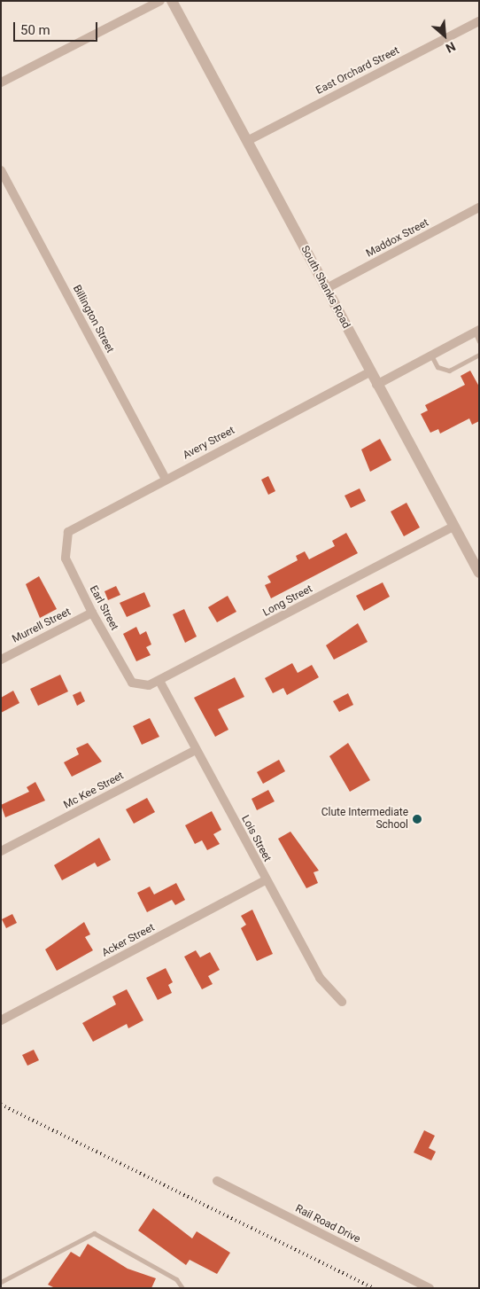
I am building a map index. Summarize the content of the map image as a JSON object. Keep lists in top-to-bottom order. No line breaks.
{"streets":{"street":["East Orchard Street","Maddox Street","South Shanks Road","Billington Street","Avery Street","Long Street","Earl Street","Murrell Street","Mc Kee Street","Lois Street","Acker Street","Rail Road Drive"]},"crossings":[["East Orchard Street","South Shanks Road"],["Maddox Street","South Shanks Road"],["South Shanks Road","Avery Street"],["South Shanks Road","Long Street"],["Billington Street","Avery Street"],["Avery Street","Earl Street"],["Long Street","Earl Street"],["Long Street","Lois Street"],["Earl Street","Murrell Street"],["Mc Kee Street","Lois Street"],["Lois Street","Acker Street"]],"places":["Clute Intermediate School"],"scale_bar":"50 m","north":"bottom right"}
